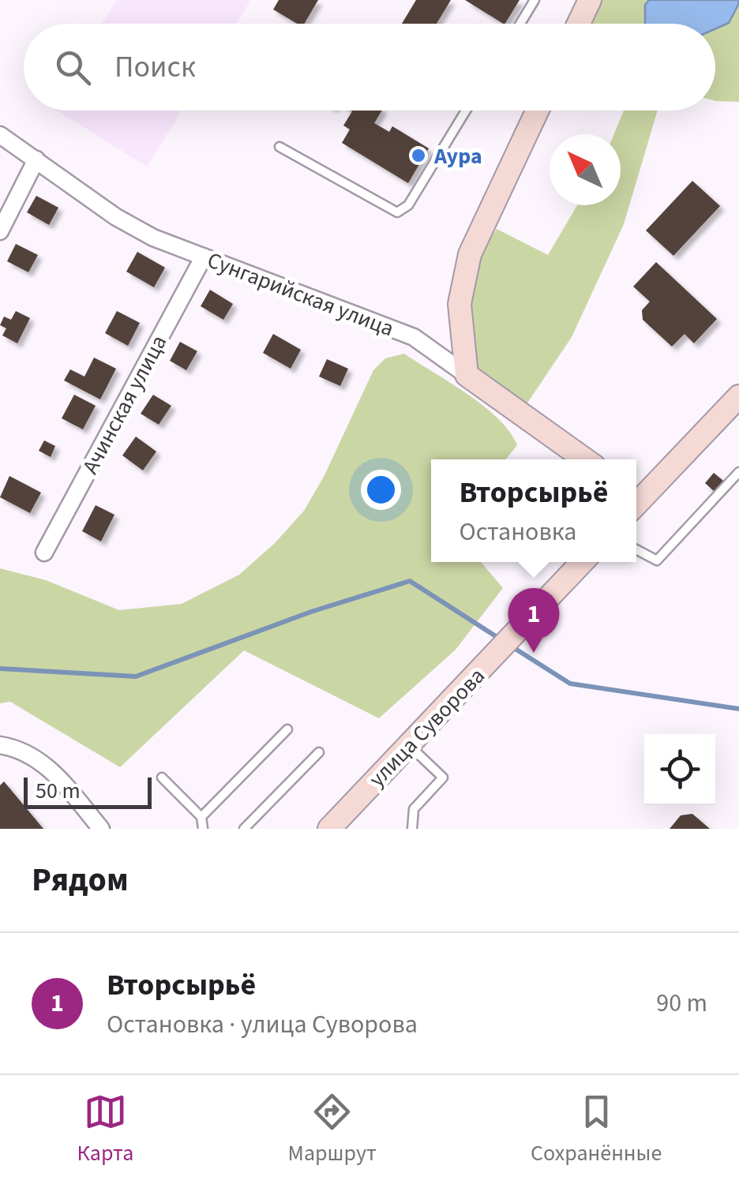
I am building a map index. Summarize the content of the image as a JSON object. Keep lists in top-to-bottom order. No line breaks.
{"streets":{"main road":["Сунгарийская улица","улица Суворова"],"street":["Ачинская улица"]},"crossings":[["Сунгарийская улица","Ачинская улица"]],"places":["Аура"],"scale_bar":"50 m","north":"top left","page":{"search":"Поиск","popup":["Вторсырьё","Остановка"],"pins":"1","scale":"50 m","heading":"Рядом","list":[{"mark":"1","name":"Вторсырьё","note":"Остановка · улица Суворова","value":"90 m"}],"nav":["Карта","Маршрут","Сохранённые"]}}
